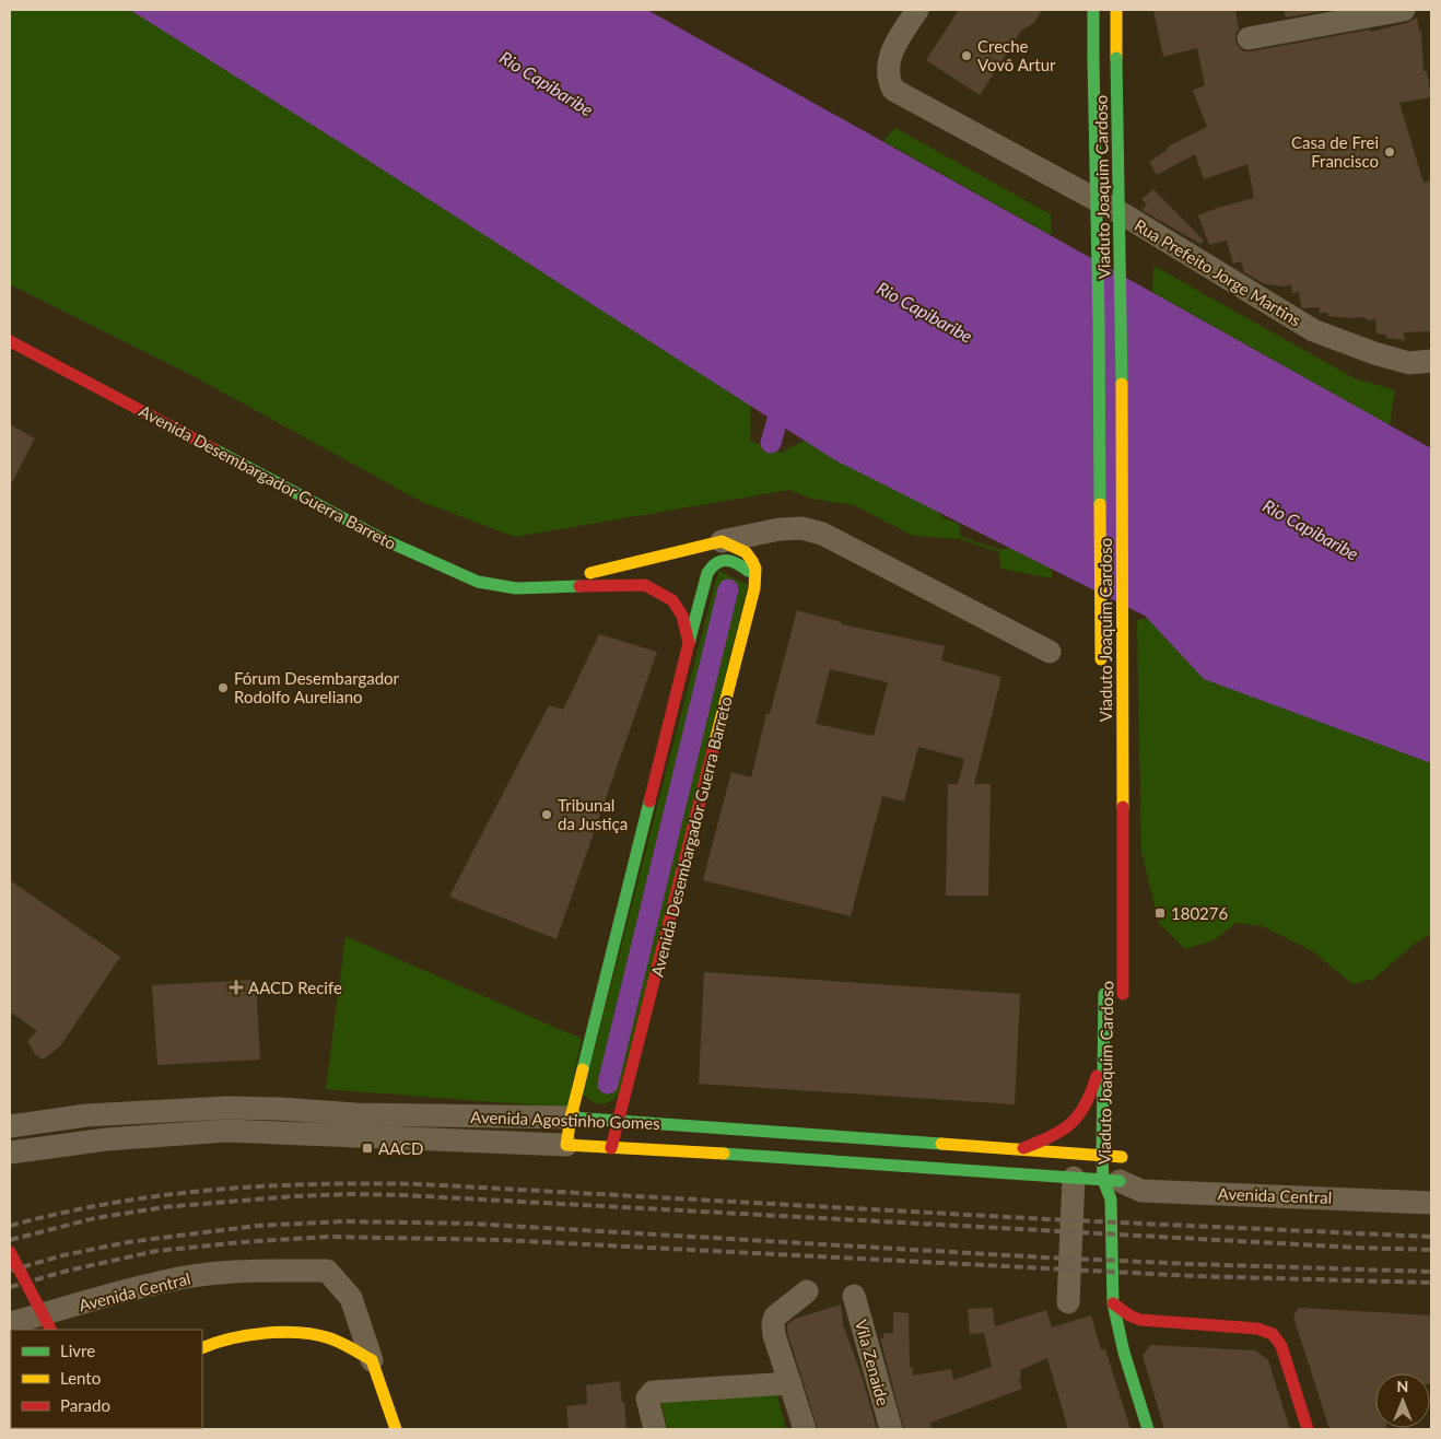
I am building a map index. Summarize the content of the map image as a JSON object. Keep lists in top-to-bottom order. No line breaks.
{"streets":{"main road":["Viaduto Joaquim Cardoso","Avenida Desembargador Guerra Barreto","Avenida Agostinho Gomes"],"street":["Rua Prefeito Jorge Martins","Avenida Central","Vila Zenaide"]},"crossings":[["Viaduto Joaquim Cardoso","Avenida Agostinho Gomes"],["Viaduto Joaquim Cardoso","Avenida Central"],["Avenida Desembargador Guerra Barreto","Avenida Agostinho Gomes"],["Avenida Agostinho Gomes","Avenida Central"]],"water":["Rio Capibaribe"],"places":{"other":["Creche Vovô Artur","Casa de Frei Francisco","Fórum Desembargador Rodolfo Aureliano","Tribunal da Justiça"],"transit":["180276","AACD"],"health":["AACD Recife"]},"legend":["Livre","Lento","Parado"],"north":"top"}
